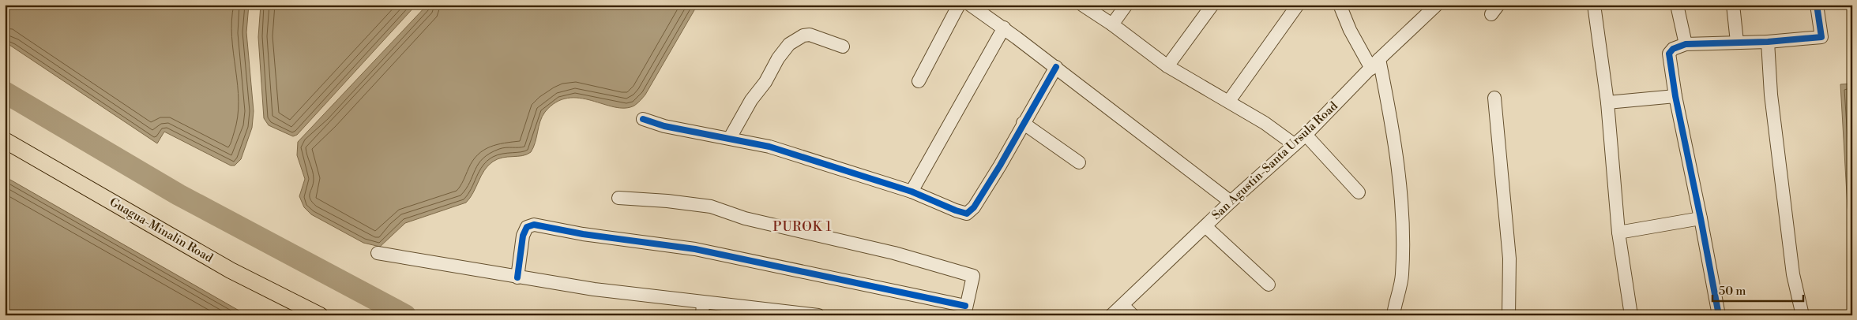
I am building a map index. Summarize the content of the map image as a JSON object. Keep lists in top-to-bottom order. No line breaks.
{"streets":{"main road":["Guagua-Minalin Road"],"street":["San Agustin-Santa Ursula Road"]},"districts":["PUROK 1"],"scale_bar":"50 m"}
